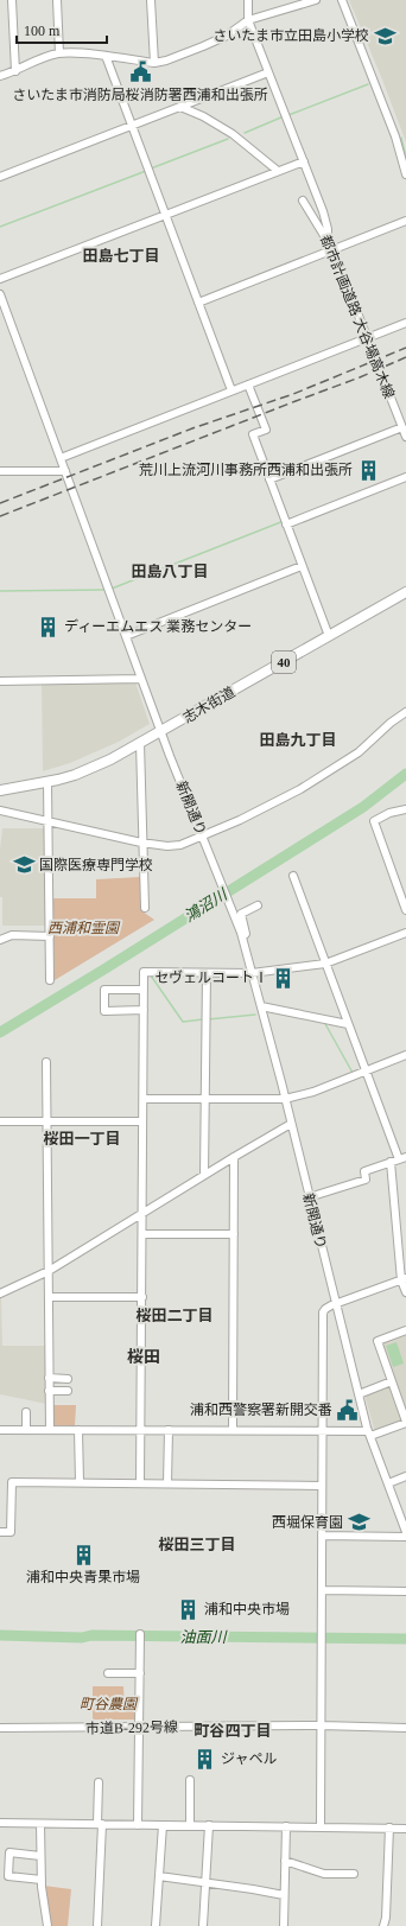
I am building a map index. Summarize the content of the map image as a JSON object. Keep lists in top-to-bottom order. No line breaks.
{"streets":{"main road":["40","志木街道"],"street":["都市計画道路 大谷場高木線","新開通り","市道B-292号線"]},"crossings":[["志木街道","新開通り"]],"districts":["田島七丁目","田島八丁目","田島九丁目","桜田一丁目","桜田二丁目","桜田","桜田三丁目","町谷四丁目"],"water":["鴻沼川","油面川"],"parks":["西浦和霊園","町谷農園"],"places":{"school or university":["さいたま市立田島小学校","国際医療専門学校","西堀保育園"],"public building":["さいたま市消防局桜消防署西浦和出張所","浦和西警察署新開交番"],"building":["荒川上流河川事務所西浦和出張所","ディーエムエス 業務センター","セヴェルコートⅠ","浦和中央青果市場","浦和中央市場","ジャペル"]},"scale_bar":"100 m"}
